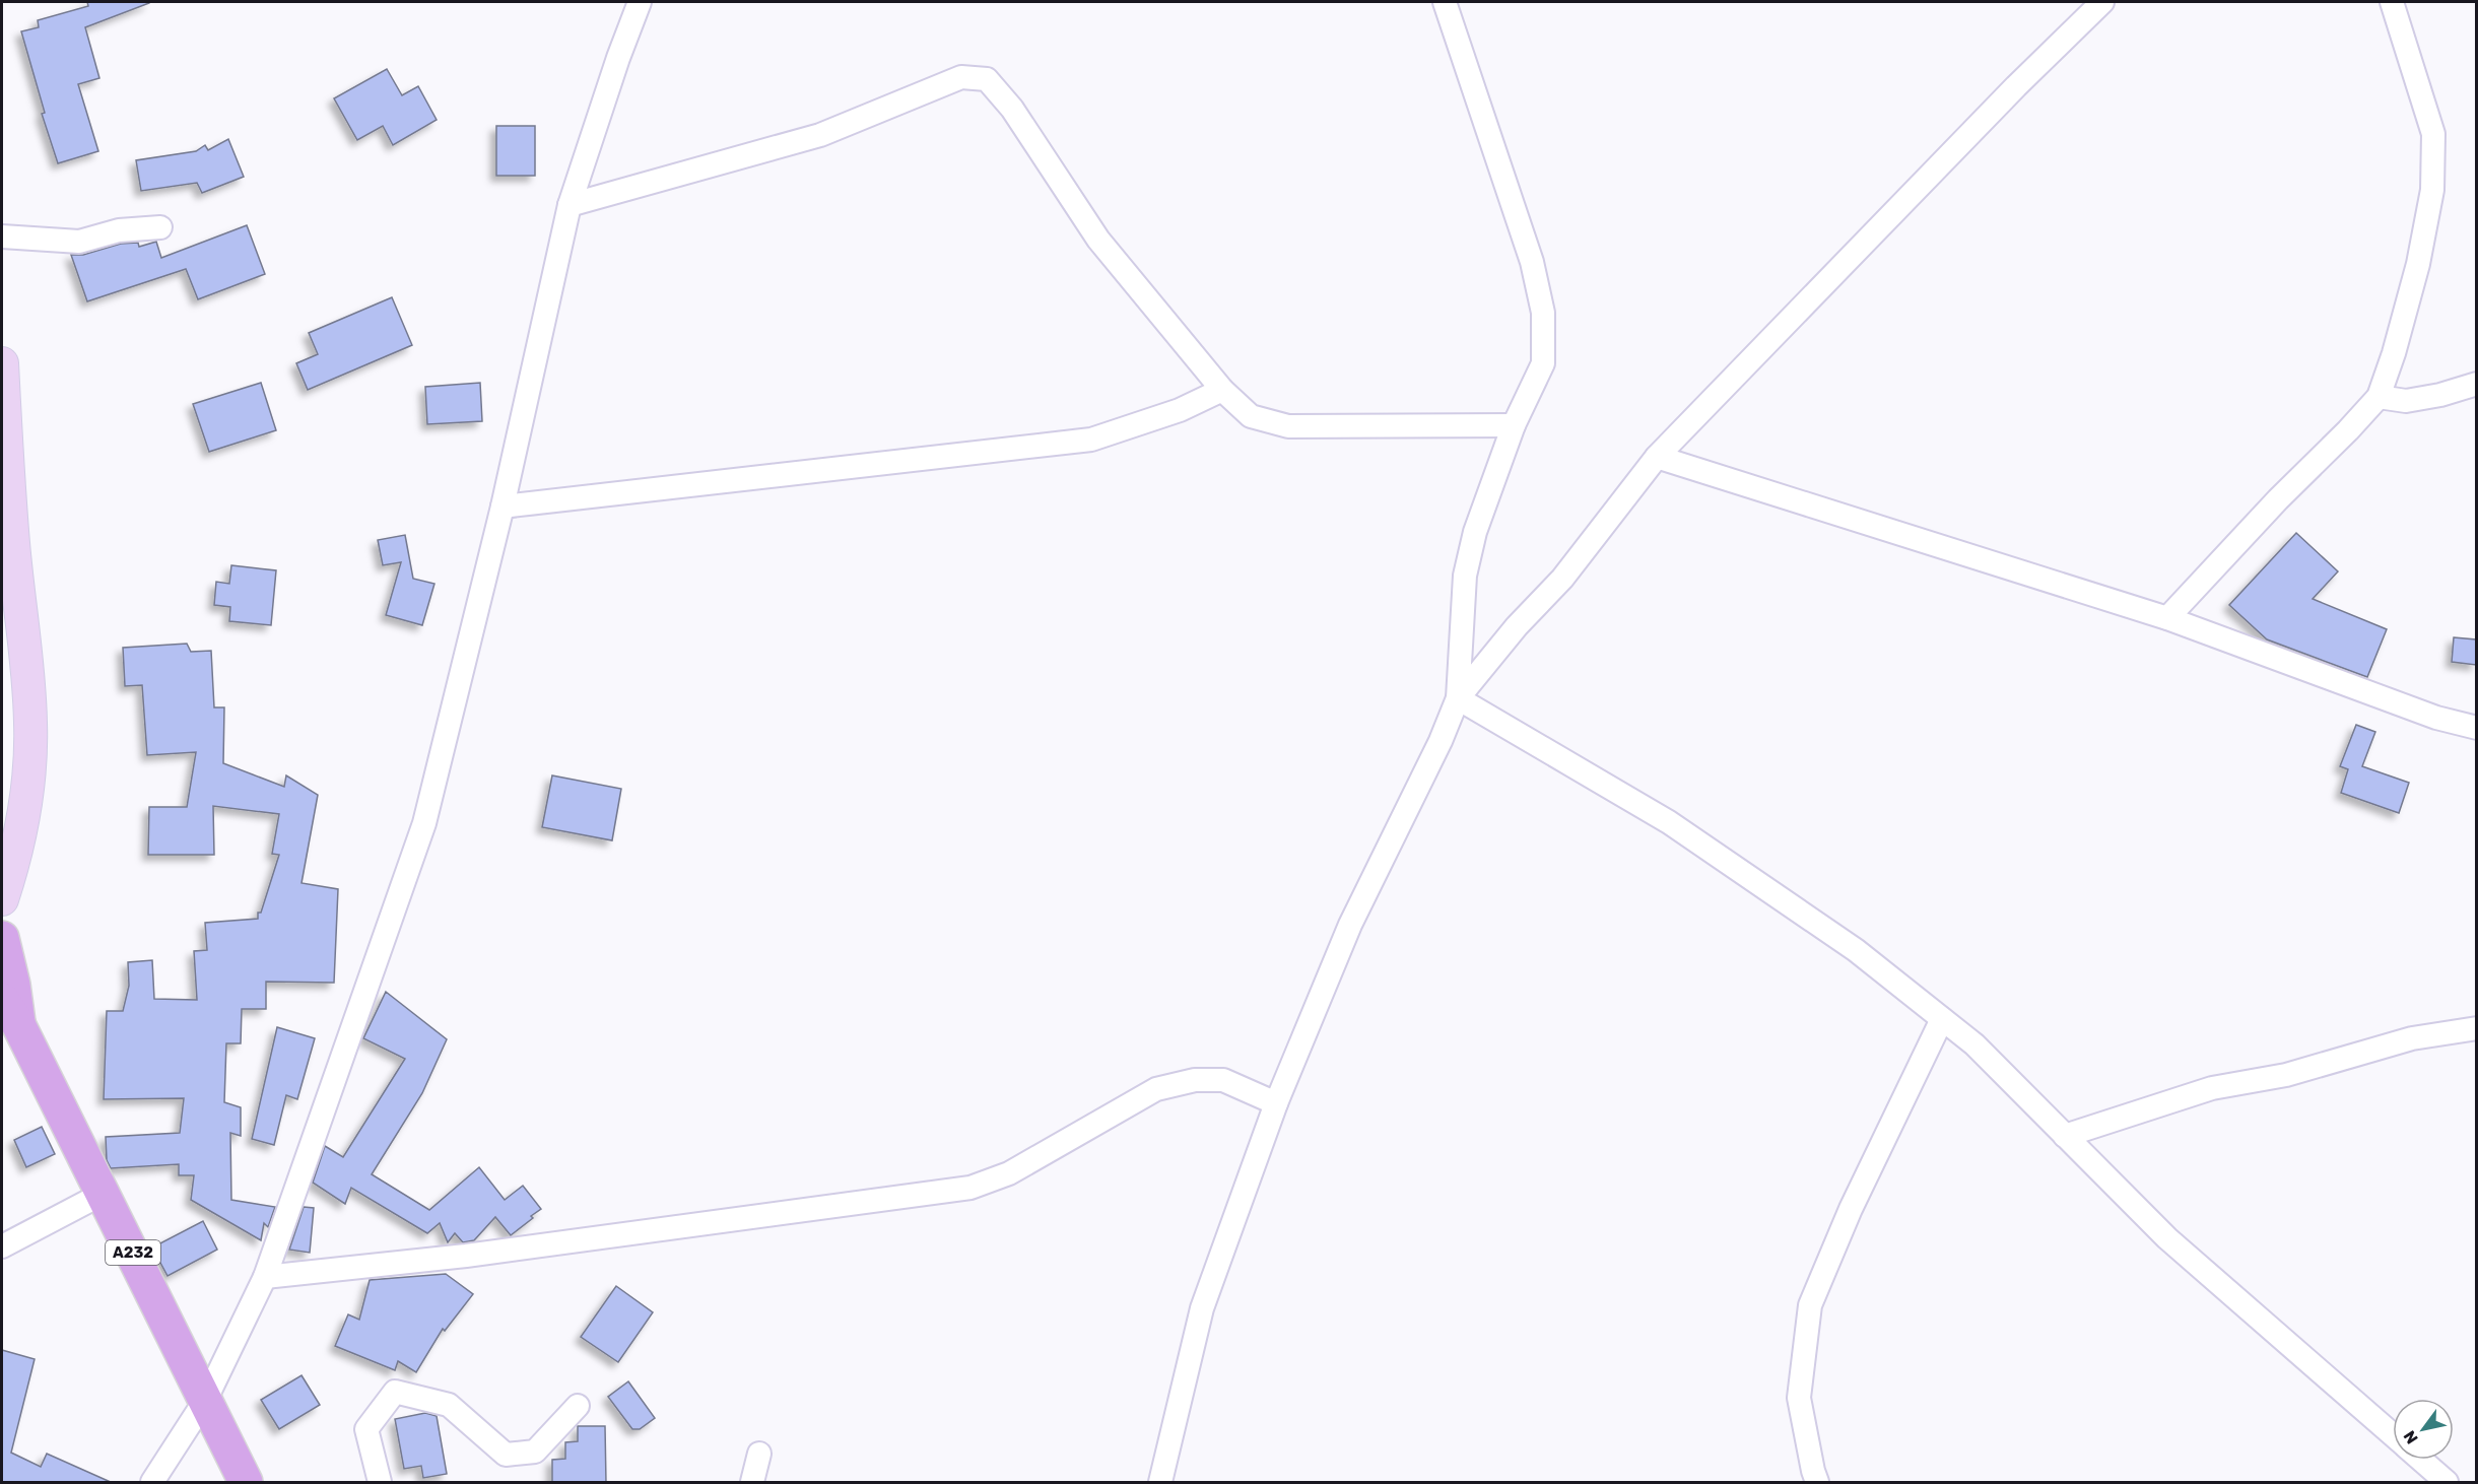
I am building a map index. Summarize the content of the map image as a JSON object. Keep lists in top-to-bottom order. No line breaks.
{"streets":{"main road":["A232"]},"north":"bottom left"}
